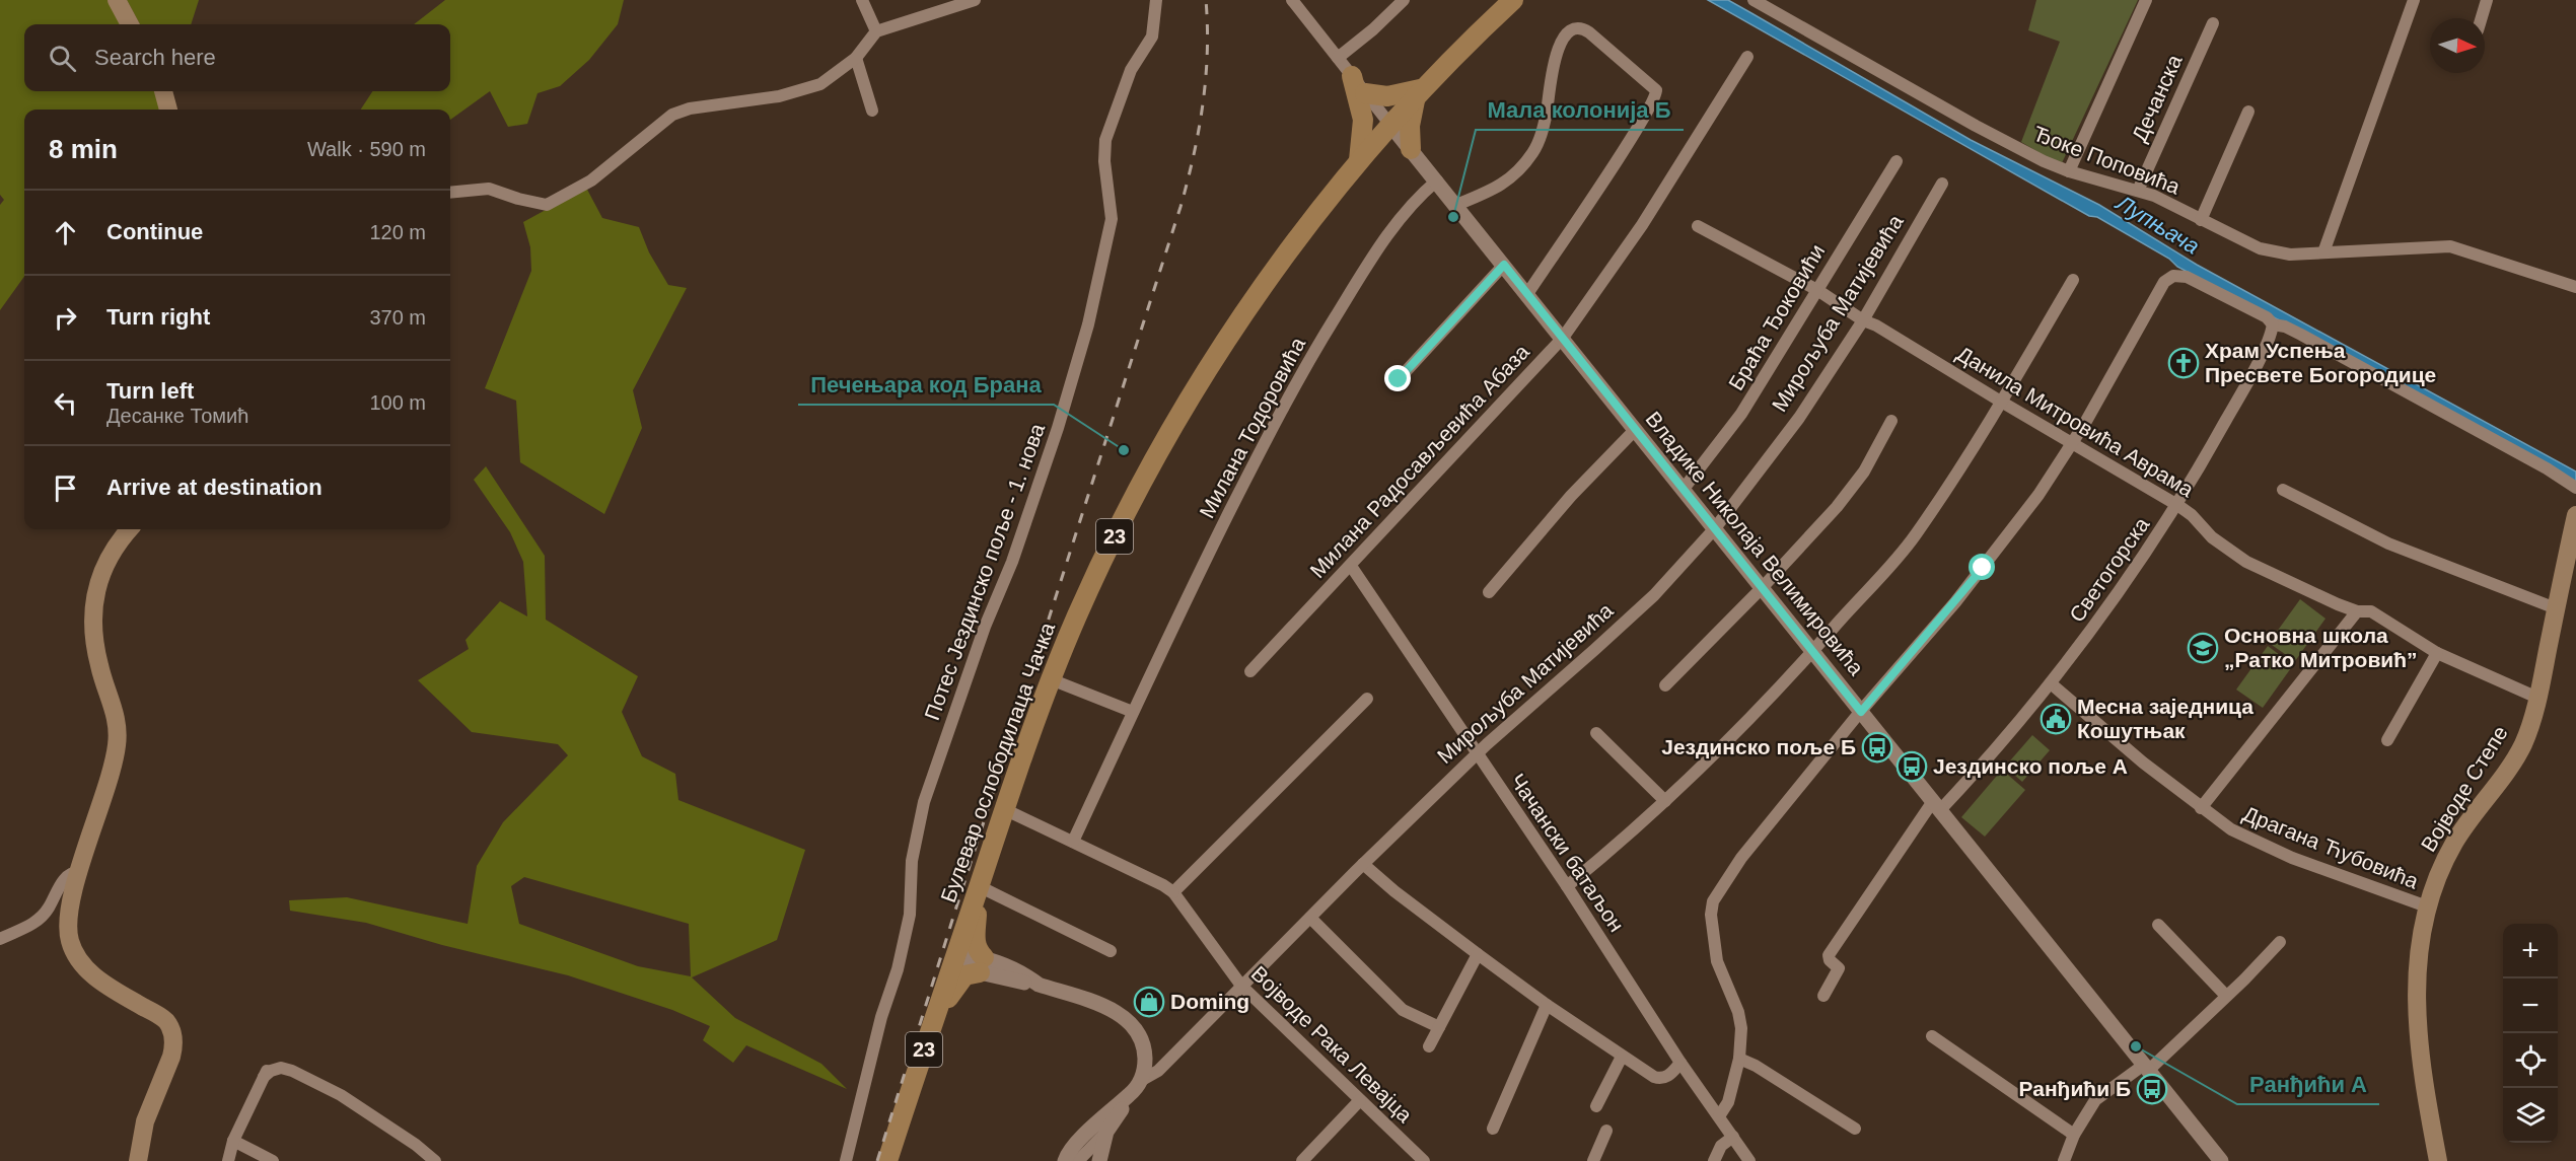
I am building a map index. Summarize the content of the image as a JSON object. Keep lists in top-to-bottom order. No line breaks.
{"streets":{"main road":["23","Булевар ослободилаца Чачка","Војводе Степе"],"street":["Дечанска","Ђоке Поповића","Мирољуба Матијевића","Браћа Ђоковићи","Данила Митровића Аврама","Милана Тодоровића","Милана Радосављевића Абаза","Владике Николаја Велимировића","Светогорска","Потес Јездинско поље - 1. нова","Драгана Ћубовића","Чачански батаљон","Војводе Рака Левајца"]},"crossings":[["Дечанска","Ђоке Поповића"],["Мирољуба Матијевића","Данила Митровића Аврама"],["Мирољуба Матијевића","Владике Николаја Велимировића"],["Мирољуба Матијевића","Чачански батаљон"],["Мирољуба Матијевића","Војводе Рака Левајца"],["Браћа Ђоковићи","Данила Митровића Аврама"],["Браћа Ђоковићи","Владике Николаја Велимировића"],["Данила Митровића Аврама","Светогорска"],["Данила Митровића Аврама","Војводе Степе"],["Милана Тодоровића","Владике Николаја Велимировића"],["Милана Тодоровића","Војводе Рака Левајца"],["Милана Радосављевића Абаза","Владике Николаја Велимировића"],["Милана Радосављевића Абаза","Чачански батаљон"],["Владике Николаја Велимировића","Светогорска"],["Владике Николаја Велимировића","Булевар ослободилаца Чачка"],["Светогорска","Драгана Ћубовића"],["Булевар ослободилаца Чачка","Војводе Рака Левајца"],["Војводе Степе","Драгана Ћубовића"]],"water":["Лупњача"],"places":{"other":["Мала колонија Б","Печењара код Брана","Ранђићи А"],"church":["Храм Успења Пресвете Богородице"],"school or university":["Основна школа „Ратко Митровић”"],"public building":["Месна заједница Кошутњак"],"bus stop":["Јездинско поље Б","Јездинско поље А","Ранђићи Б"],"shop":["Doming"]},"north":"right","page":{"search":"Search here","heading":["8 min","Walk · 590 m"],"list":[["Continue","120 m"],["Turn right","370 m"],["Turn left","Десанке Томић","100 m"],"Arrive at destination"],"map_buttons":["+","−"]}}
